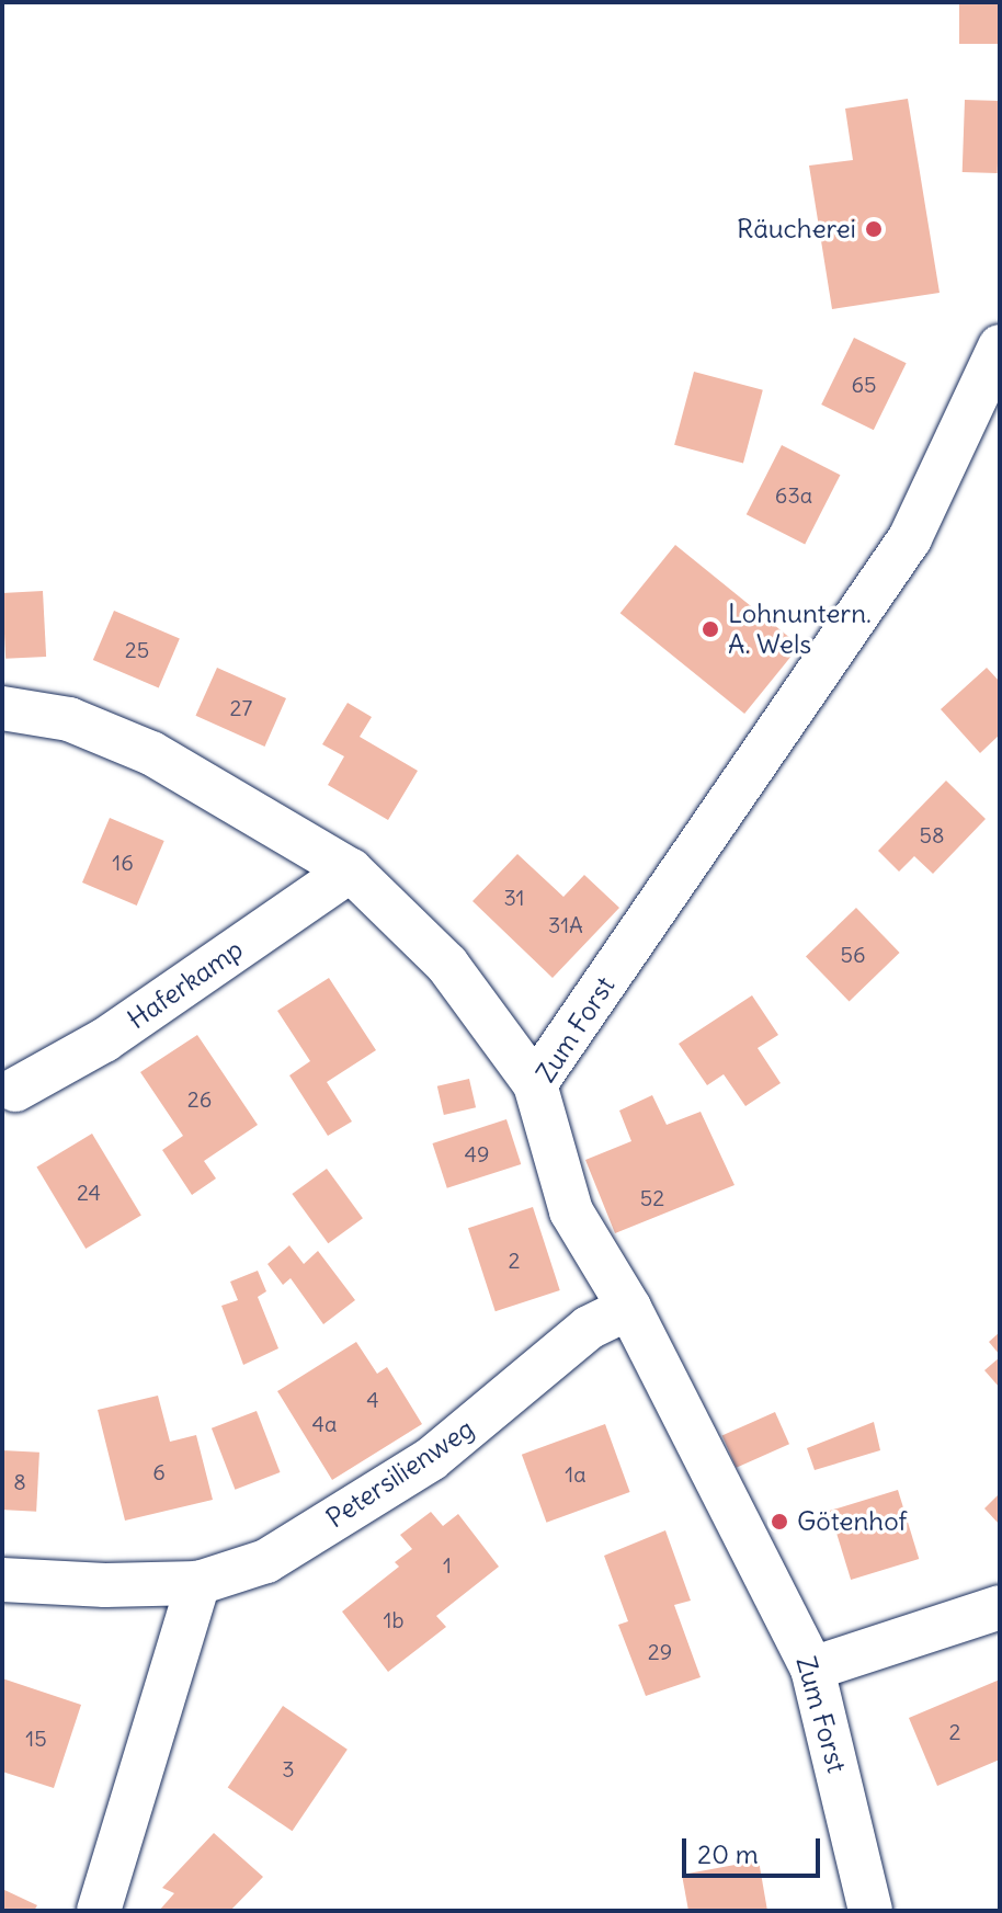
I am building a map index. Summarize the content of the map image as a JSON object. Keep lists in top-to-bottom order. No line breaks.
{"streets":{"street":["Haferkamp","Zum Forst","Petersilienweg"]},"crossings":[["Zum Forst","Petersilienweg"]],"places":["Räucherei","Lohnuntern. A. Wels","Götenhof"],"house_numbers":["65","63a","25","27","58","16","31","31A","56","26","49","24","52","2","4","4a","6","1a","8","1","1b","29","2","15","3"],"scale_bar":"20 m"}
